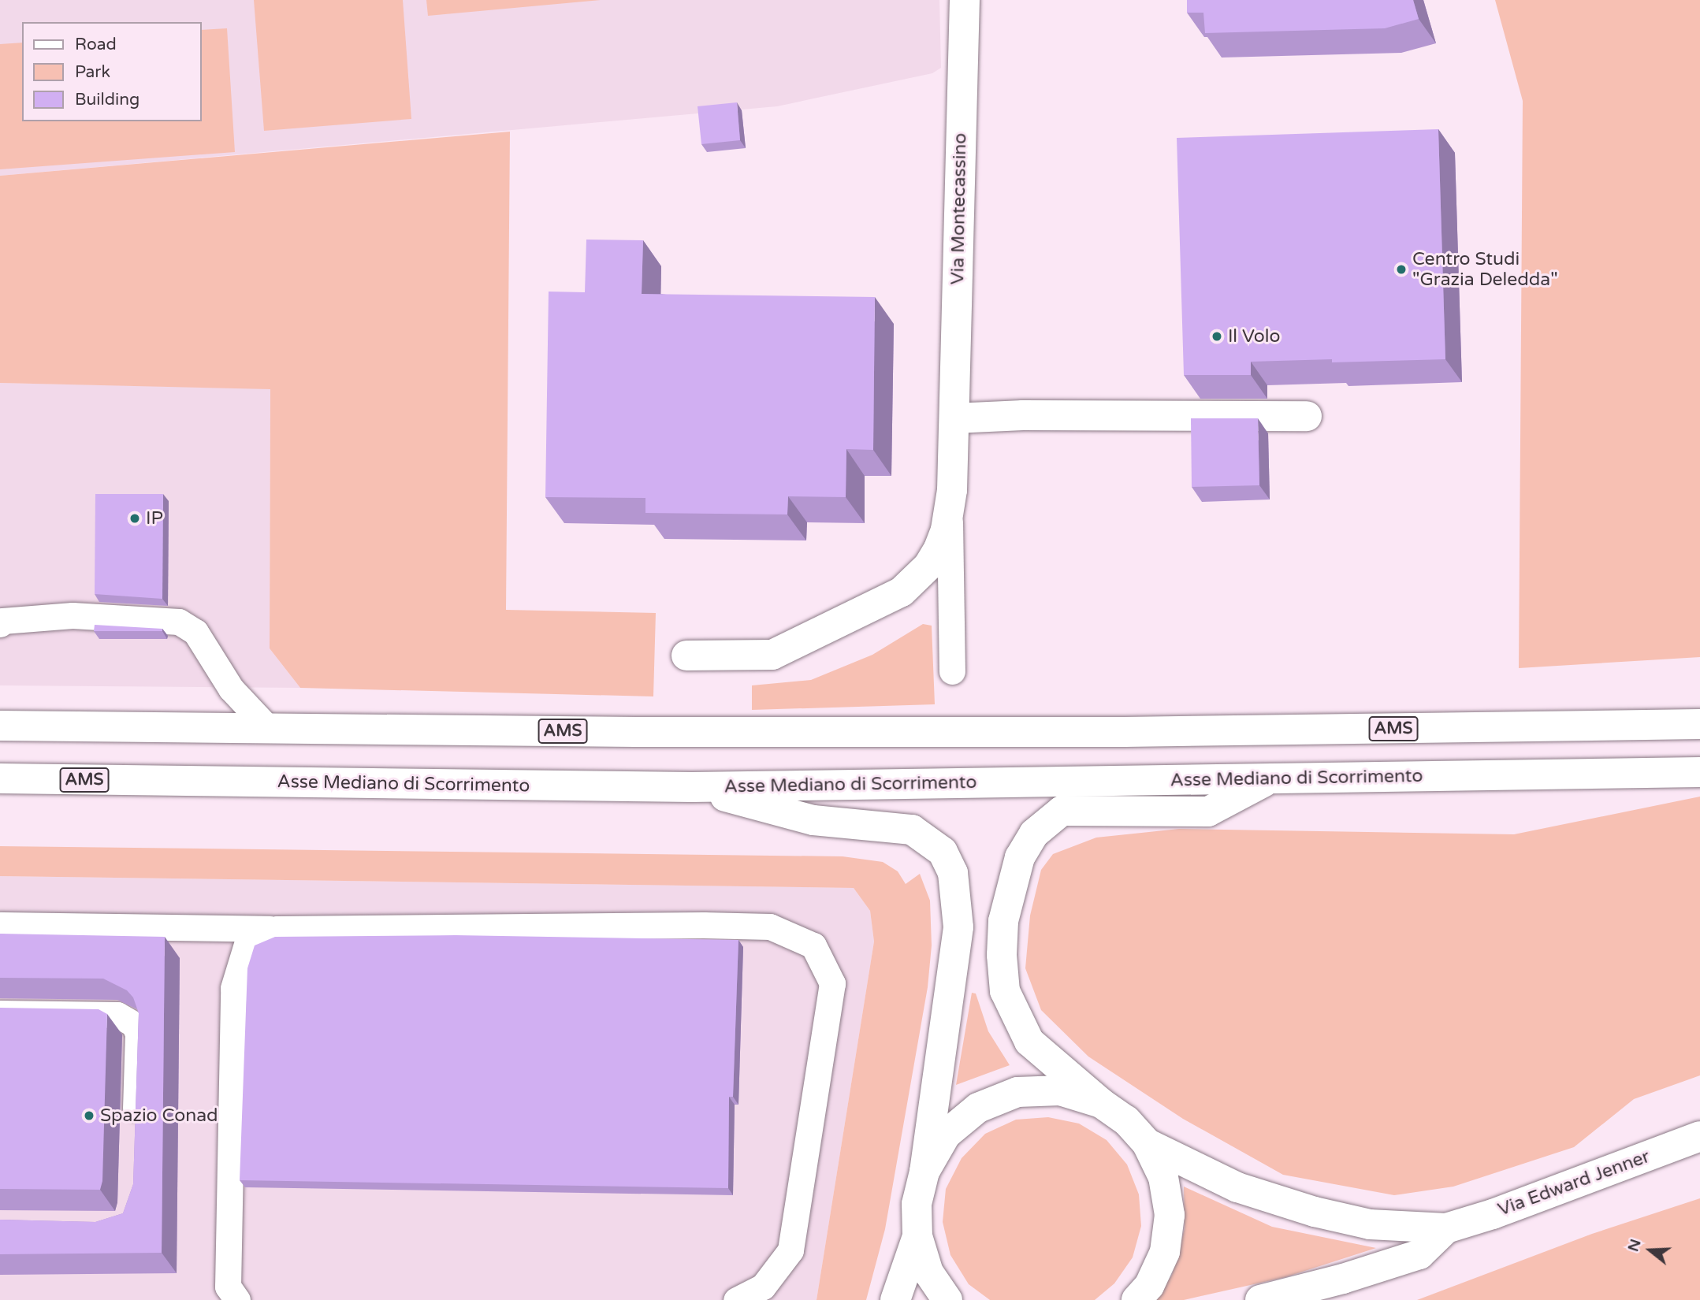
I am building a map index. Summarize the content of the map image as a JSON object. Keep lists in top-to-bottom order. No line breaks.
{"streets":{"main road":["Via Montecassino","AMS","Asse Mediano di Scorrimento","Via Edward Jenner"]},"places":["Centro Studi \"Grazia Deledda\"","Il Volo","IP","Spazio Conad"],"legend":["Road","Park","Building"],"north":"left"}
